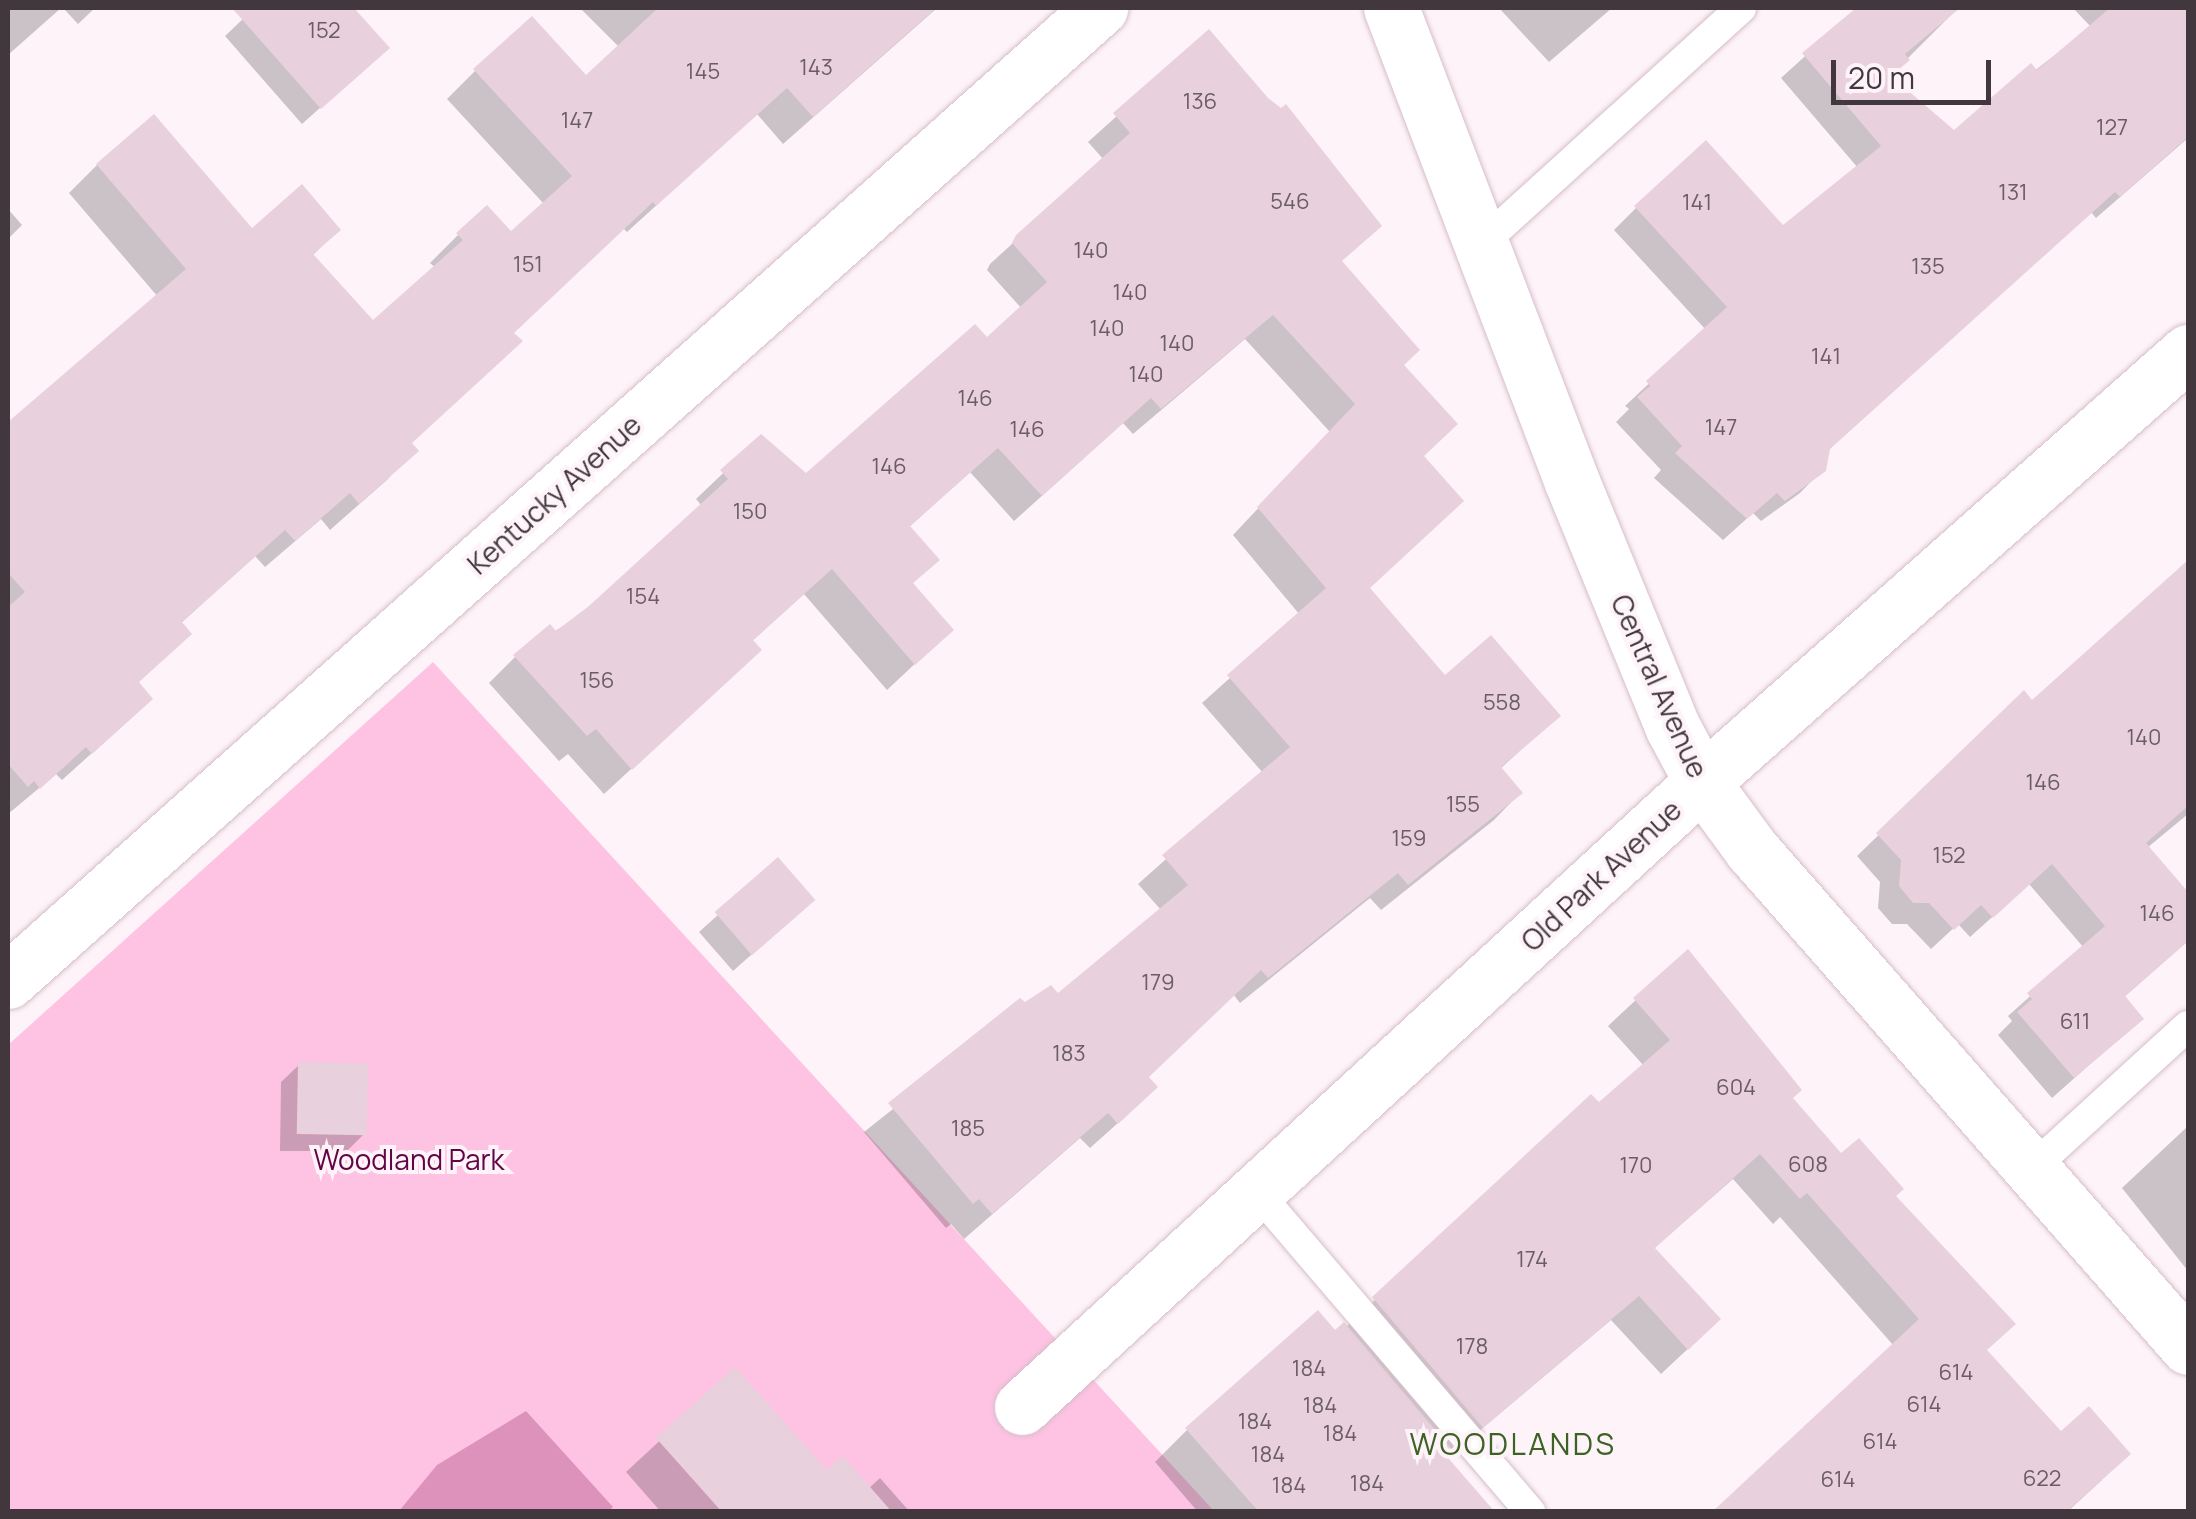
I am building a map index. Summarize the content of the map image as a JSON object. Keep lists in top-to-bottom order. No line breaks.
{"streets":{"street":["Kentucky Avenue","Central Avenue","Old Park Avenue"]},"crossings":[["Central Avenue","Old Park Avenue"]],"districts":["WOODLANDS"],"parks":["Woodland Park"],"house_numbers":["152","143","145","136","147","127","131","546","141","140","151","135","140","140","140","141","140","146","147","146","146","150","154","156","558","140","146","155","159","152","146","179","611","183","604","185","608","170","174","178","184","614","614","184","184","184","614","184","622","614","184","184"],"scale_bar":"20 m"}
